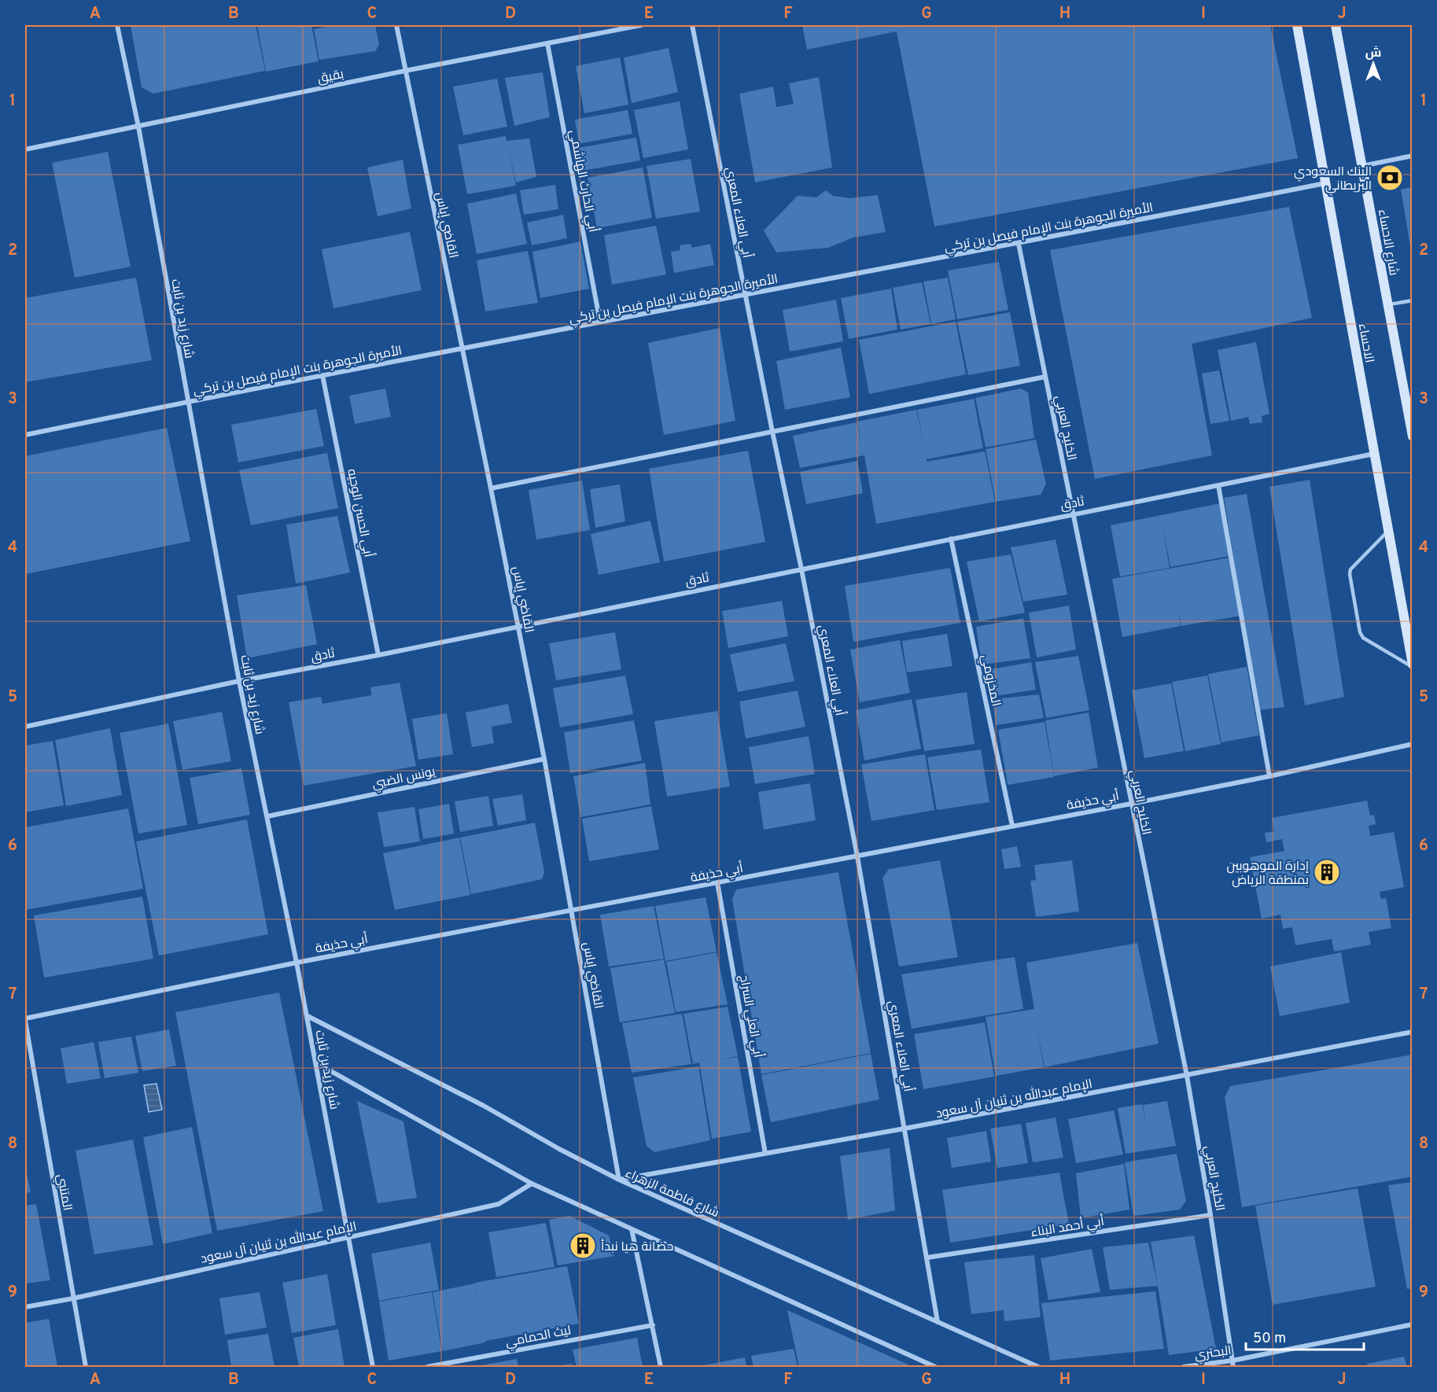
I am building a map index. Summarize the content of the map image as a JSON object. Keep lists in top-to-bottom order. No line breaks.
{"streets":{"main road":["شارع الاحساء","الاحساء"],"street":["بقيق","أبي الحارث الهاشمي","أبي العلاء المعري","القاضي إياس","الأميرة الجوهرة بنت الإمام فيصل بن تركي","شارع زيد بن ثابت","الخليج العربي","ثادق","أبي الحسن الوجيه","المخزومي","يونس الضبي","أبي حذيفة","أبي العلي السراج","الإمام عبدالله بن ثنيان آل سعود","المتنبي","شارع فاطمة الزهراء","أبي أحمد البناء","ليث الحمامي","البحتري"]},"crossings":[["بقيق","أبي الحارث الهاشمي"],["بقيق","القاضي إياس"],["بقيق","شارع زيد بن ثابت"],["أبي الحارث الهاشمي","الأميرة الجوهرة بنت الإمام فيصل بن تركي"],["أبي العلاء المعري","الأميرة الجوهرة بنت الإمام فيصل بن تركي"],["أبي العلاء المعري","ثادق"],["أبي العلاء المعري","أبي حذيفة"],["أبي العلاء المعري","الإمام عبدالله بن ثنيان آل سعود"],["أبي العلاء المعري","شارع فاطمة الزهراء"],["أبي العلاء المعري","أبي أحمد البناء"],["القاضي إياس","الأميرة الجوهرة بنت الإمام فيصل بن تركي"],["القاضي إياس","ثادق"],["القاضي إياس","يونس الضبي"],["القاضي إياس","أبي حذيفة"],["القاضي إياس","الإمام عبدالله بن ثنيان آل سعود"],["القاضي إياس","شارع فاطمة الزهراء"],["الأميرة الجوهرة بنت الإمام فيصل بن تركي","شارع زيد بن ثابت"],["الأميرة الجوهرة بنت الإمام فيصل بن تركي","الاحساء"],["الأميرة الجوهرة بنت الإمام فيصل بن تركي","الخليج العربي"],["الأميرة الجوهرة بنت الإمام فيصل بن تركي","أبي الحسن الوجيه"],["شارع زيد بن ثابت","ثادق"],["شارع زيد بن ثابت","يونس الضبي"],["شارع زيد بن ثابت","أبي حذيفة"],["شارع زيد بن ثابت","الإمام عبدالله بن ثنيان آل سعود"],["شارع زيد بن ثابت","شارع فاطمة الزهراء"],["الاحساء","ثادق"],["الخليج العربي","ثادق"],["الخليج العربي","أبي حذيفة"],["الخليج العربي","الإمام عبدالله بن ثنيان آل سعود"],["الخليج العربي","أبي أحمد البناء"],["الخليج العربي","البحتري"],["ثادق","أبي الحسن الوجيه"],["ثادق","المخزومي"],["المخزومي","أبي حذيفة"],["أبي حذيفة","أبي العلي السراج"],["أبي حذيفة","المتنبي"],["أبي العلي السراج","الإمام عبدالله بن ثنيان آل سعود"],["الإمام عبدالله بن ثنيان آل سعود","المتنبي"],["الإمام عبدالله بن ثنيان آل سعود","شارع فاطمة الزهراء"]],"places":{"bank":["البنك السعودي البريطاني"],"building":["إدارة الموهوبين بمنطقة الرياض","حضانة هيا نبدأ"]},"scale_bar":"50 m","north":"top","grid":{"columns":["A","B","C","D","E","F","G","H","I","J"],"rows":["1","2","3","4","5","6","7","8","9"]}}
